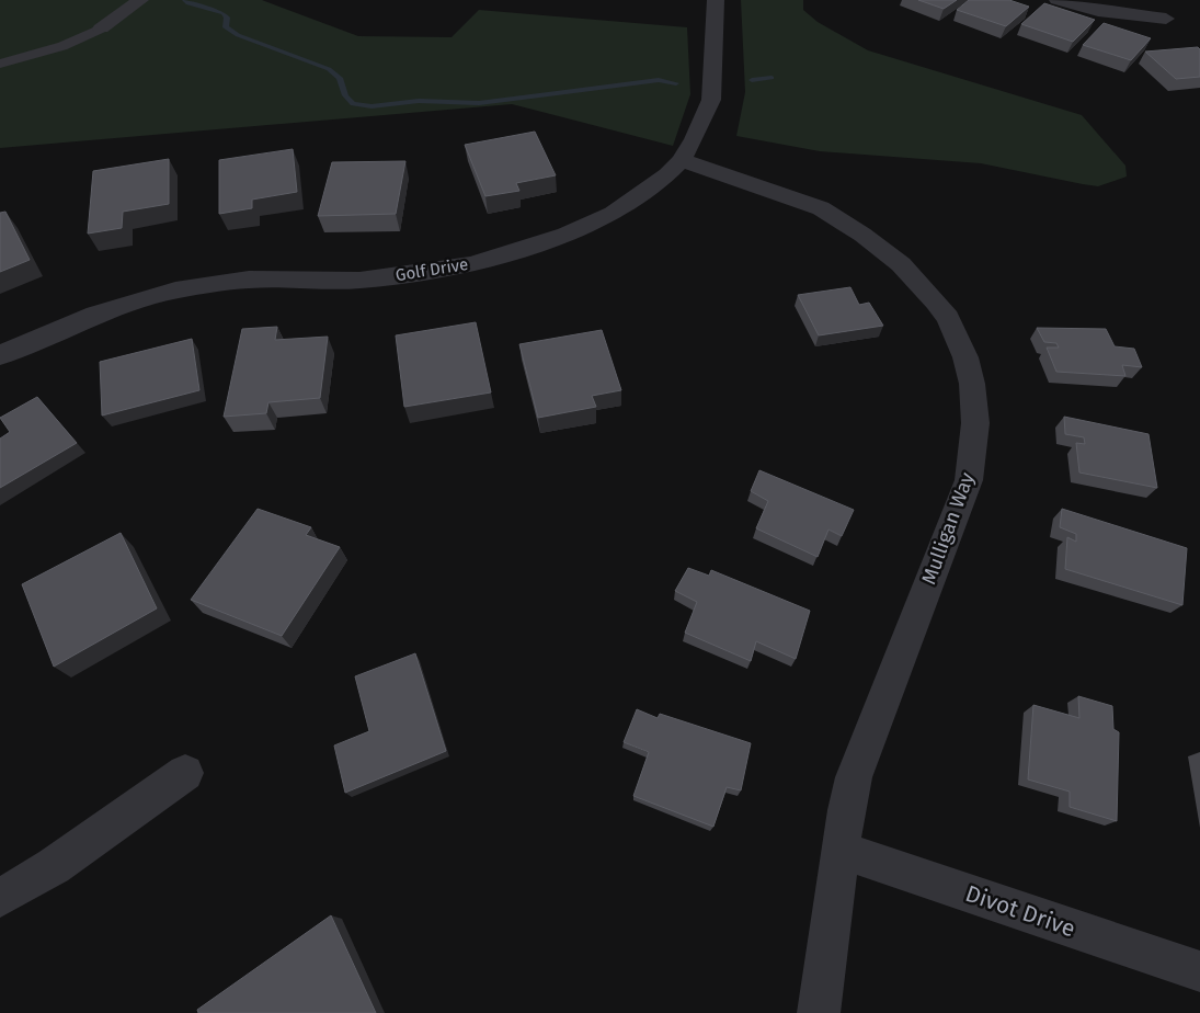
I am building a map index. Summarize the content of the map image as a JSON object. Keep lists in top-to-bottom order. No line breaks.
{"streets":{"street":["Golf Drive","Mulligan Way","Divot Drive"]},"crossings":[["Golf Drive","Mulligan Way"],["Mulligan Way","Divot Drive"]]}
